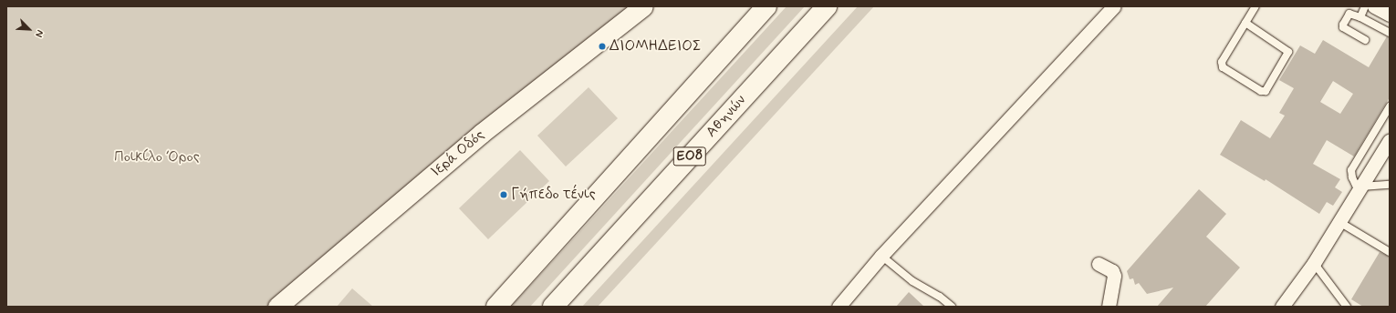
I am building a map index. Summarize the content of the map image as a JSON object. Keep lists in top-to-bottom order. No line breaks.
{"streets":{"highway":["Αθηνών","ΕΟ8"],"main road":["Ιερά Οδός"]},"parks":["Ποικίλο Όρος"],"places":["ΔΙΟΜΗΔΕΙΟΣ","Γήπεδο τένις"],"north":"bottom right"}
